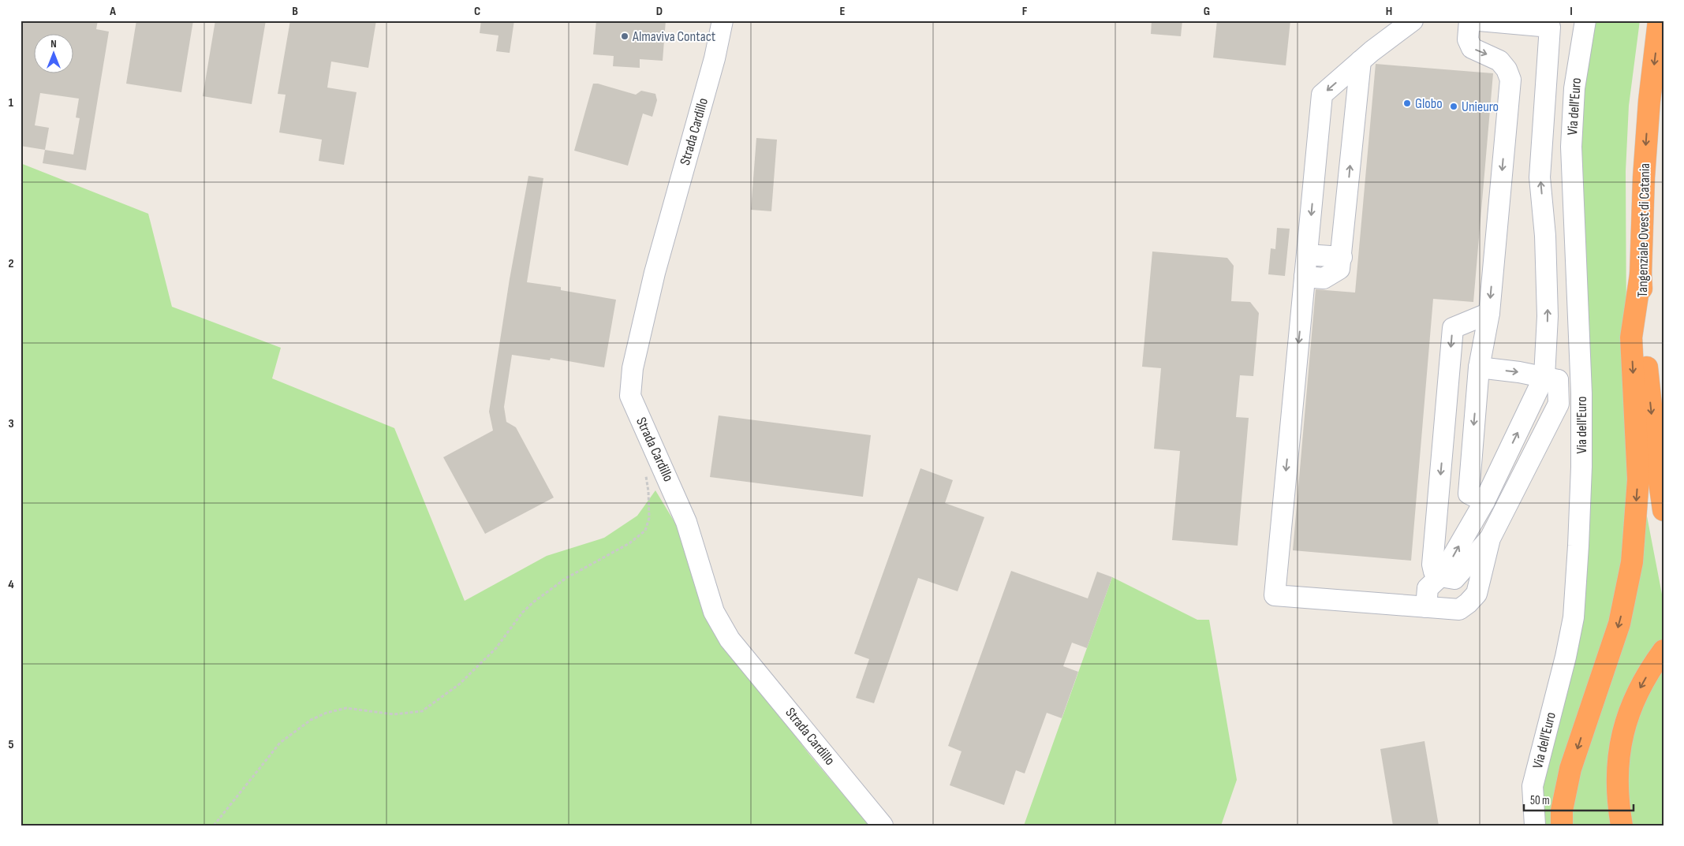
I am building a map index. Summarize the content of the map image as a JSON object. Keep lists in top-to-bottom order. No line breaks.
{"streets":{"highway":["Tangenziale Ovest di Catania"],"street":["Via dell'Euro","Strada Cardillo"]},"places":["Almaviva Contact","Globo","Unieuro"],"scale_bar":"50 m","north":"top","grid":{"columns":["A","B","C","D","E","F","G","H","I"],"rows":["1","2","3","4","5"]}}
